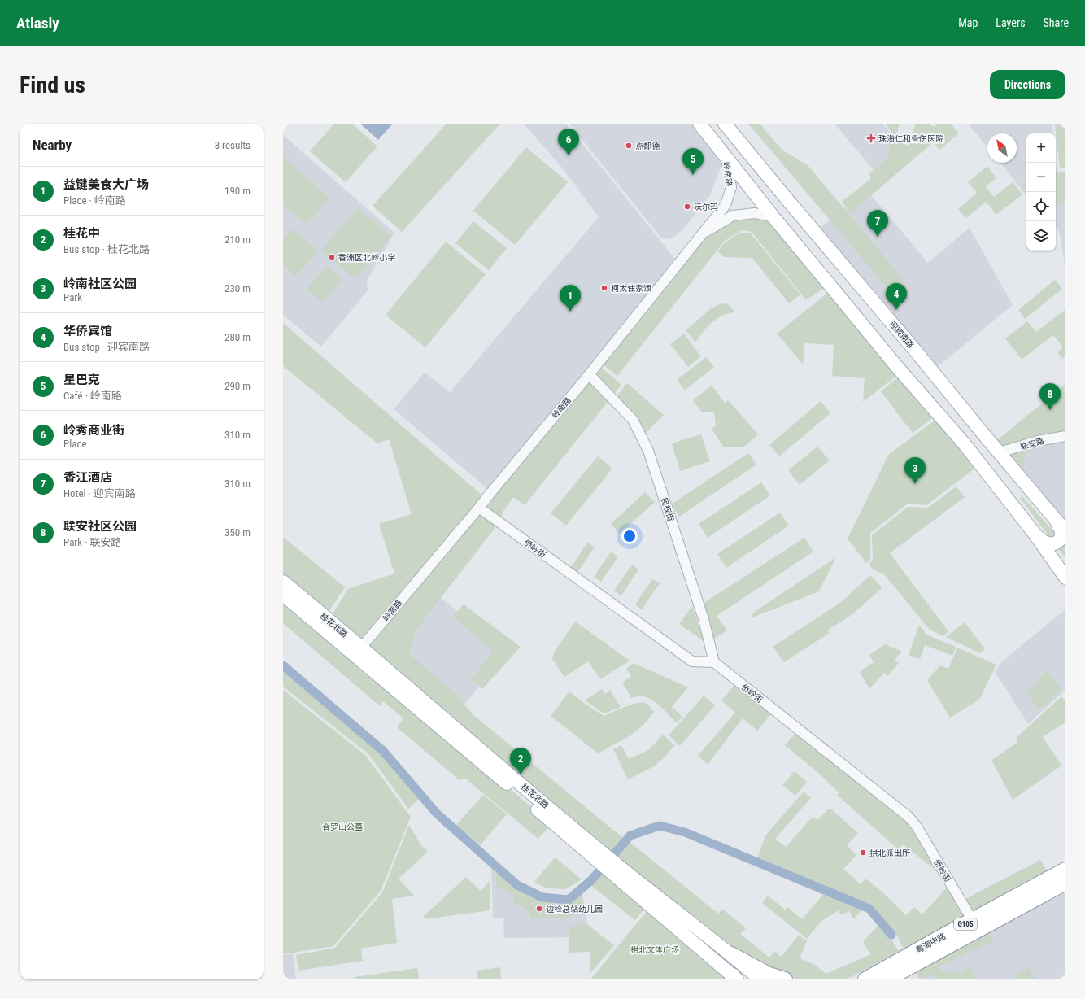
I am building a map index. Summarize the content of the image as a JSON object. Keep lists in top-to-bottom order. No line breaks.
{"streets":{"highway":["G105","粤海中路"],"main road":["迎宾南路","桂花北路"],"street":["岭南路","联安路","民权街","侨岭街"]},"crossings":[["岭南路","民权街"],["岭南路","侨岭街"],["岭南路","桂花北路"],["迎宾南路","联安路"],["民权街","侨岭街"],["侨岭街","粤海中路"]],"parks":["合罗山公墓","拱北文体广场"],"places":{"health":["珠海仁和骨伤医院"],"other":["点都德","沃尔玛","香洲区北岭小学","柯太住家饭","拱北派出所","边检总站幼儿园"]},"north":"top left","page":{"header":"Atlasly","nav":["Map","Layers","Share"],"buttons":"Directions","title":"Find us","heading":["Nearby","8 results"],"pins":["6","5","7","4","1","8","3","2"],"map_buttons":["+","−"],"list":[{"mark":"1","name":"益键美食大广场","note":"Place · 岭南路","value":"190 m"},{"mark":"2","name":"桂花中","note":"Bus stop · 桂花北路","value":"210 m"},{"mark":"3","name":"岭南社区公园","note":"Park","value":"230 m"},{"mark":"4","name":"华侨宾馆","note":"Bus stop · 迎宾南路","value":"280 m"},{"mark":"5","name":"星巴克","note":"Café · 岭南路","value":"290 m"},{"mark":"6","name":"岭秀商业街","note":"Place","value":"310 m"},{"mark":"7","name":"香江酒店","note":"Hotel · 迎宾南路","value":"310 m"},{"mark":"8","name":"联安社区公园","note":"Park · 联安路","value":"350 m"}]}}
